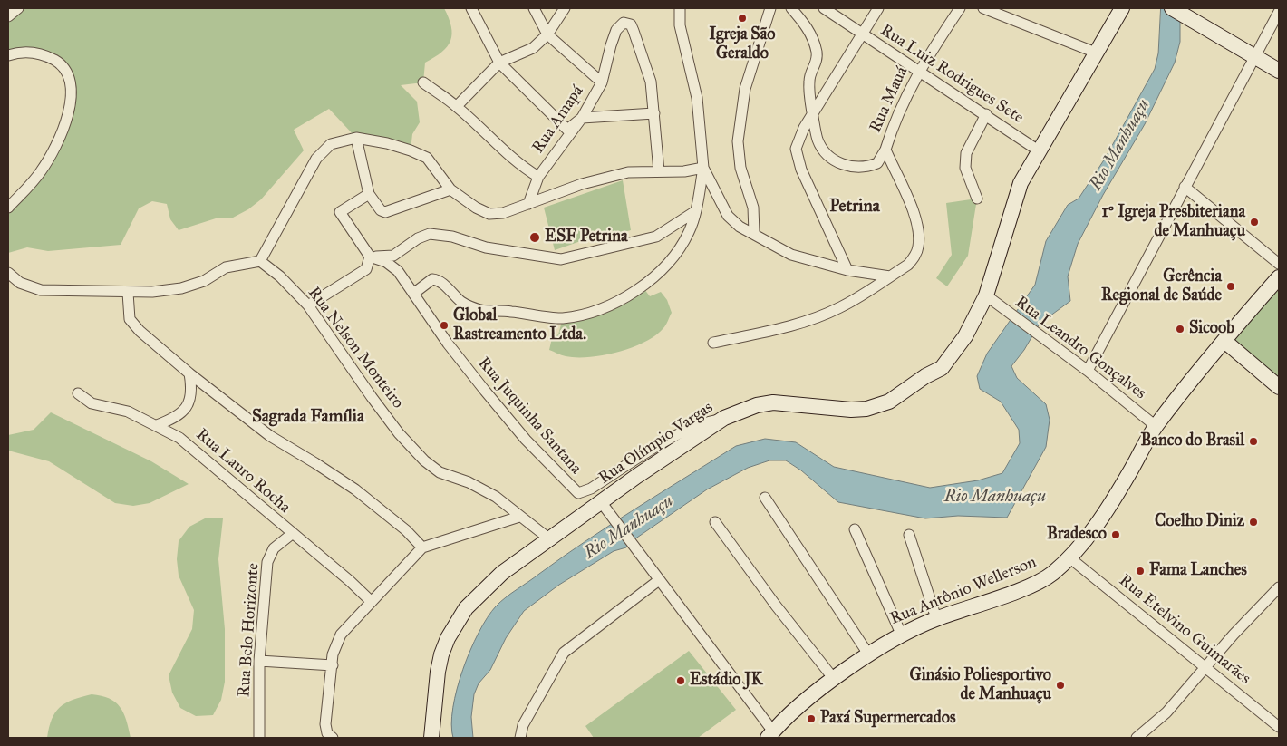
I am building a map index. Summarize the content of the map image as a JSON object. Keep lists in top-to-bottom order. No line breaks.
{"streets":{"street":["Rua Luiz Rodrigues Sete","Rua Mauá","Rua Amapá","Rua Nelson Monteiro","Rua Leandro Gonçalves","Rua Juquinha Santana","Rua Olímpio Vargas","Rua Lauro Rocha","Rua Antônio Wellerson","Rua Belo Horizonte","Rua Etelvino Guimarães"]},"crossings":[["Rua Luiz Rodrigues Sete","Rua Mauá"],["Rua Luiz Rodrigues Sete","Rua Olímpio Vargas"],["Rua Nelson Monteiro","Rua Olímpio Vargas"],["Rua Leandro Gonçalves","Rua Olímpio Vargas"],["Rua Leandro Gonçalves","Rua Antônio Wellerson"],["Rua Juquinha Santana","Rua Olímpio Vargas"],["Rua Lauro Rocha","Rua Belo Horizonte"],["Rua Antônio Wellerson","Rua Etelvino Guimarães"]],"districts":["Petrina","Sagrada Família"],"water":["Rio Manhuaçu"],"places":["Igreja São Geraldo","1º Igreja Presbiteriana de Manhuaçu","ESF Petrina","Gerência Regional de Saúde","Global Rastreamento Ltda.","Sicoob","Banco do Brasil","Coelho Diniz","Bradesco","Fama Lanches","Estádio JK","Ginásio Poliesportivo de Manhuaçu","Paxá Supermercados"]}
